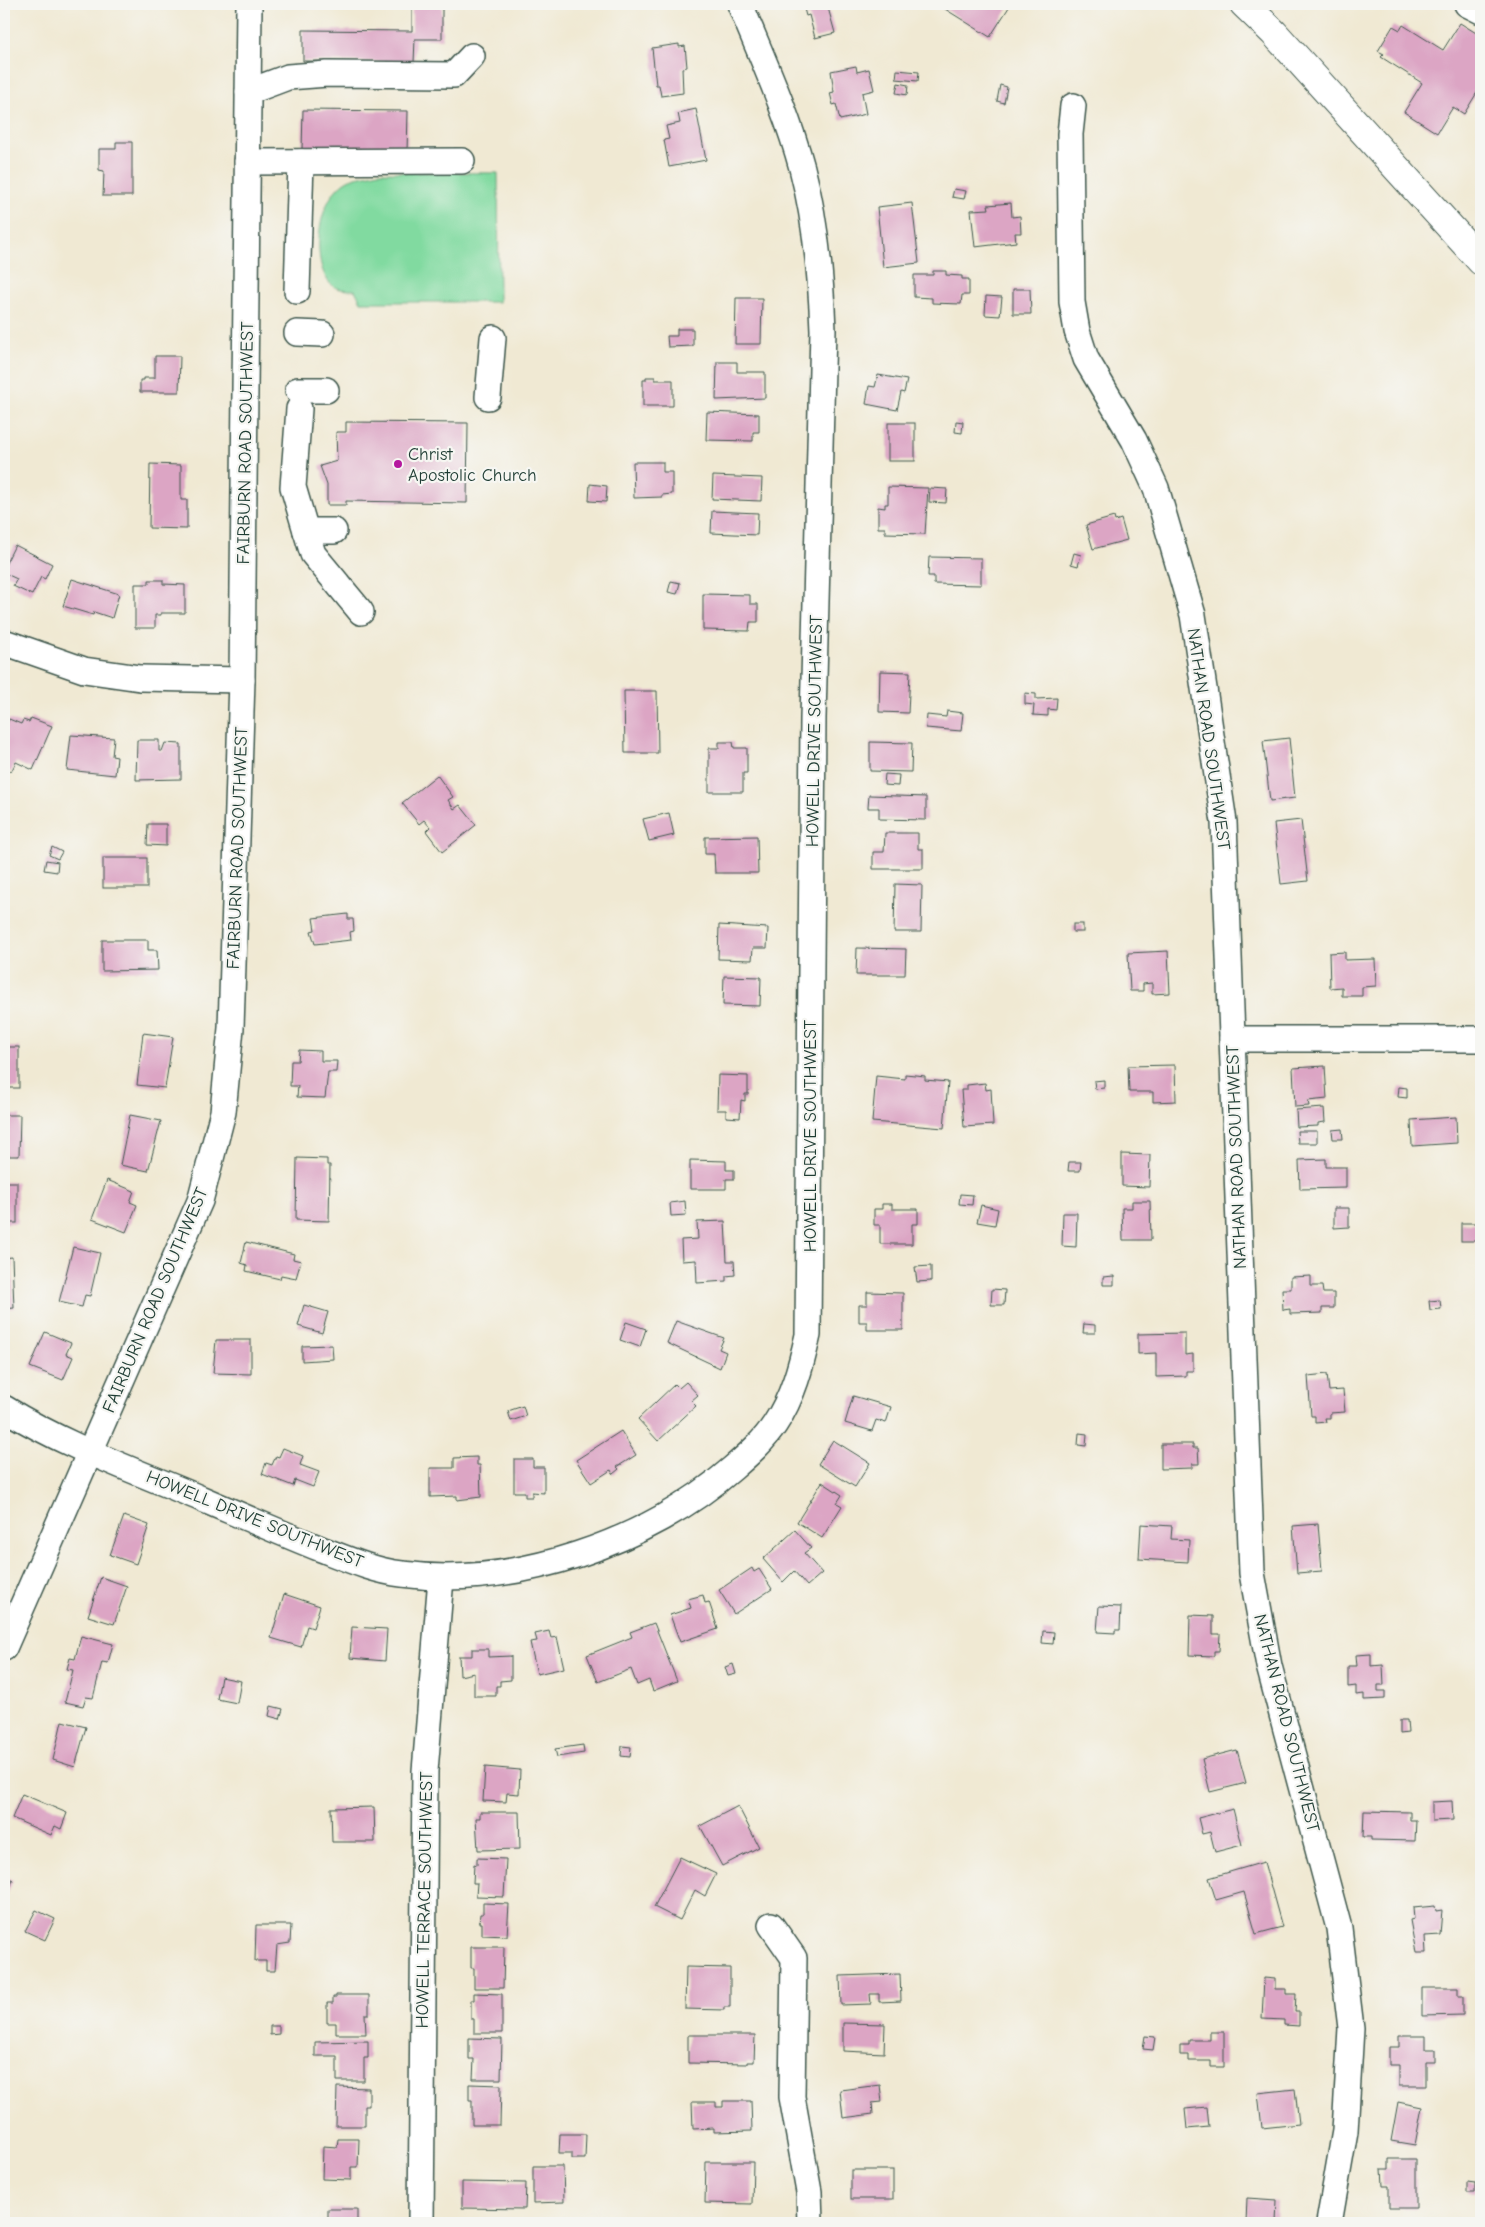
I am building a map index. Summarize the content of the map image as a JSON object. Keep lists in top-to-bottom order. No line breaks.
{"streets":{"street":["FAIRBURN ROAD SOUTHWEST","HOWELL DRIVE SOUTHWEST","NATHAN ROAD SOUTHWEST","HOWELL TERRACE SOUTHWEST"]},"crossings":[["FAIRBURN ROAD SOUTHWEST","HOWELL DRIVE SOUTHWEST"],["HOWELL DRIVE SOUTHWEST","HOWELL TERRACE SOUTHWEST"]],"places":["Christ Apostolic Church"]}
